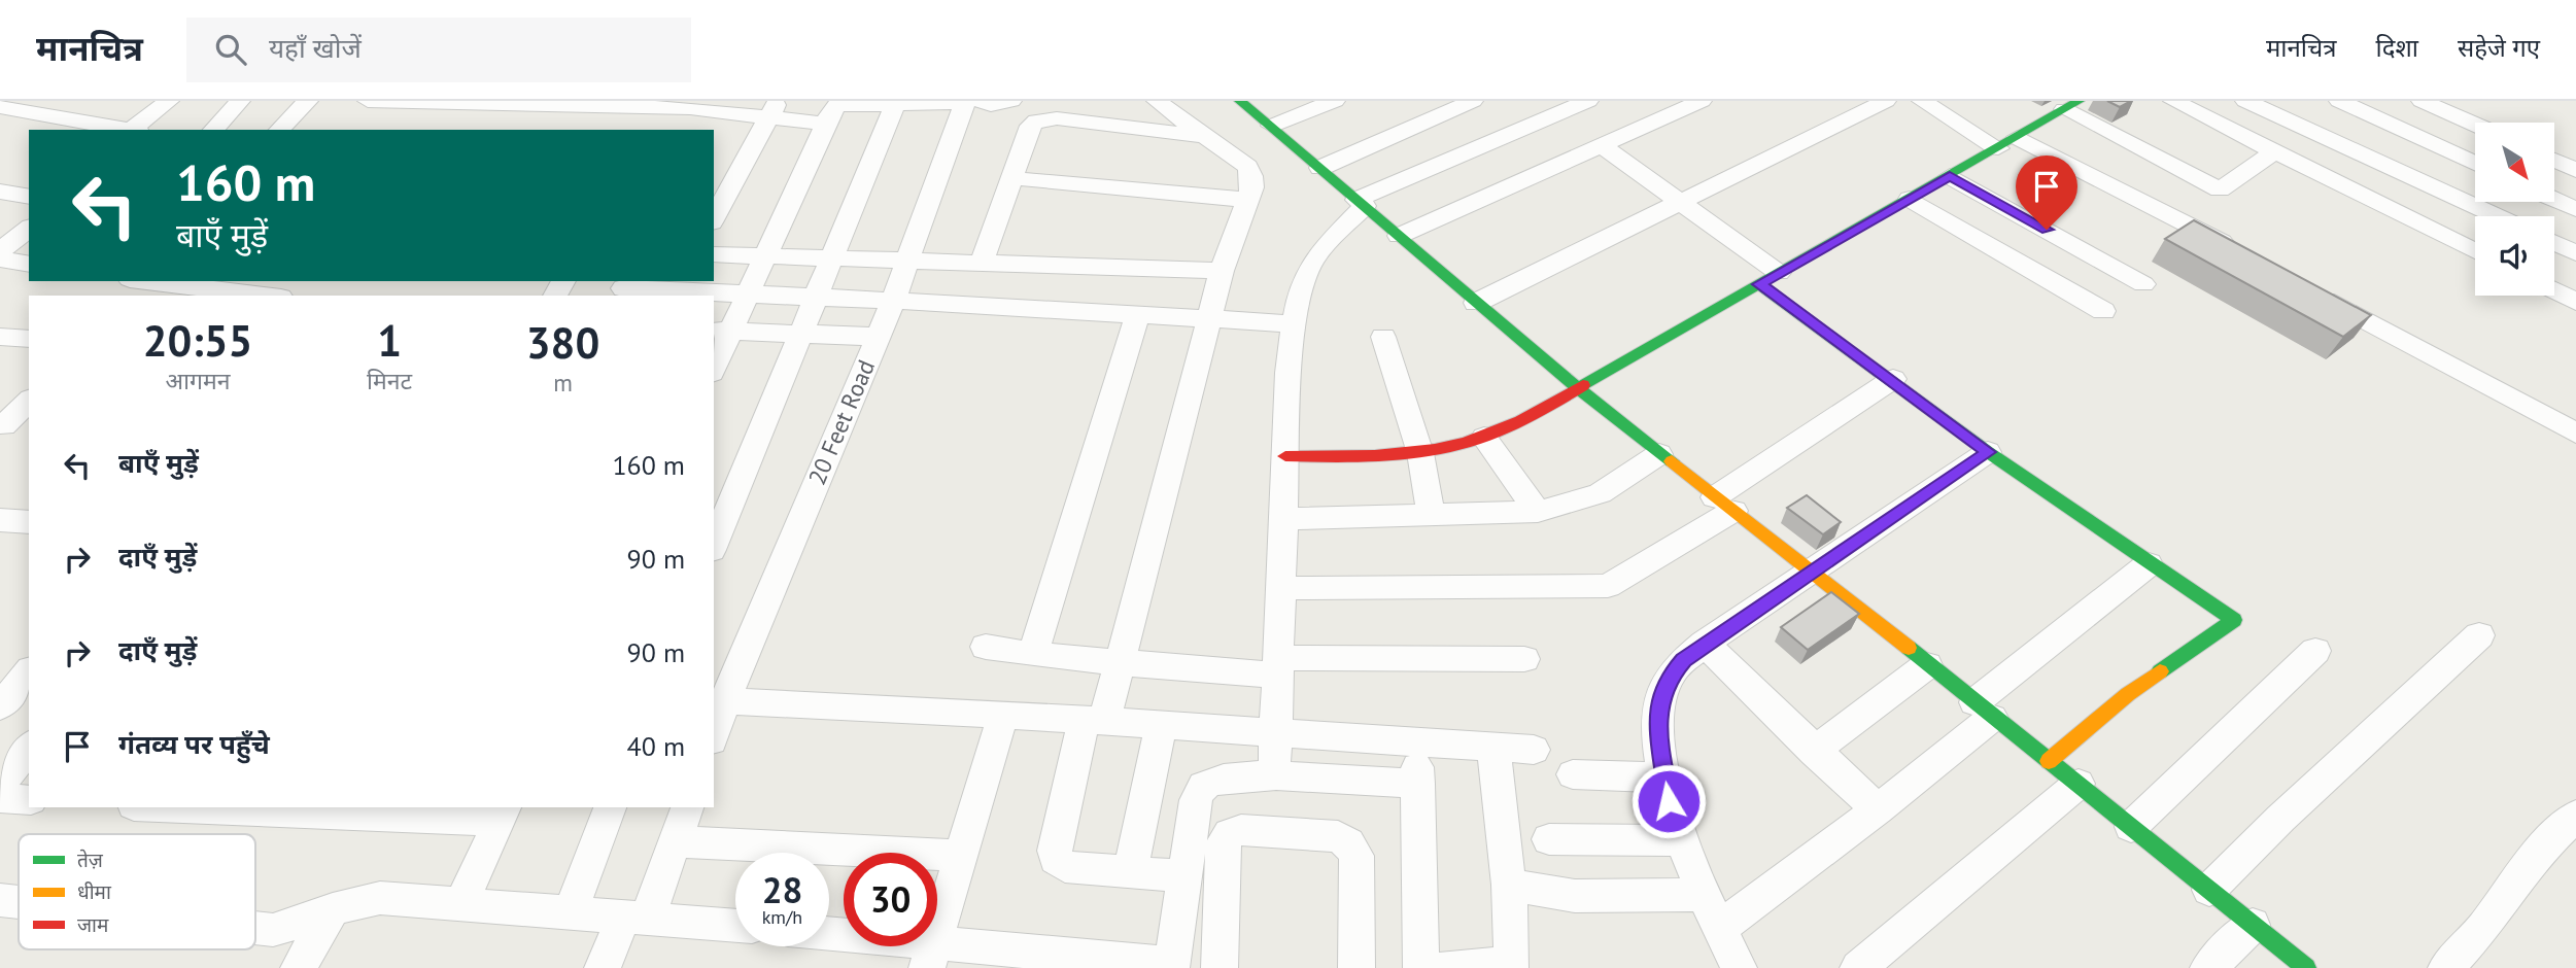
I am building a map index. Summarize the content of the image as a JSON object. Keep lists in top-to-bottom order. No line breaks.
{"streets":{"street":["20 Feet Road"]},"legend":["तेज़","धीमा","जाम"],"north":"bottom right","page":{"header":"मानचित्र","search":"यहाँ खोजें","nav":["मानचित्र","दिशा","सहेजे गए"],"turn":["160 m","बाएँ मुड़ें"],"eta":["20:55","आगमन","1","मिनट","380","m"],"list":[{"name":"बाएँ मुड़ें","value":"160 m"},{"name":"दाएँ मुड़ें","value":"90 m"},{"name":"दाएँ मुड़ें","value":"90 m"},{"name":"गंतव्य पर पहुँचे","value":"40 m"}],"speed":"28 km/h","limit":"30"}}
